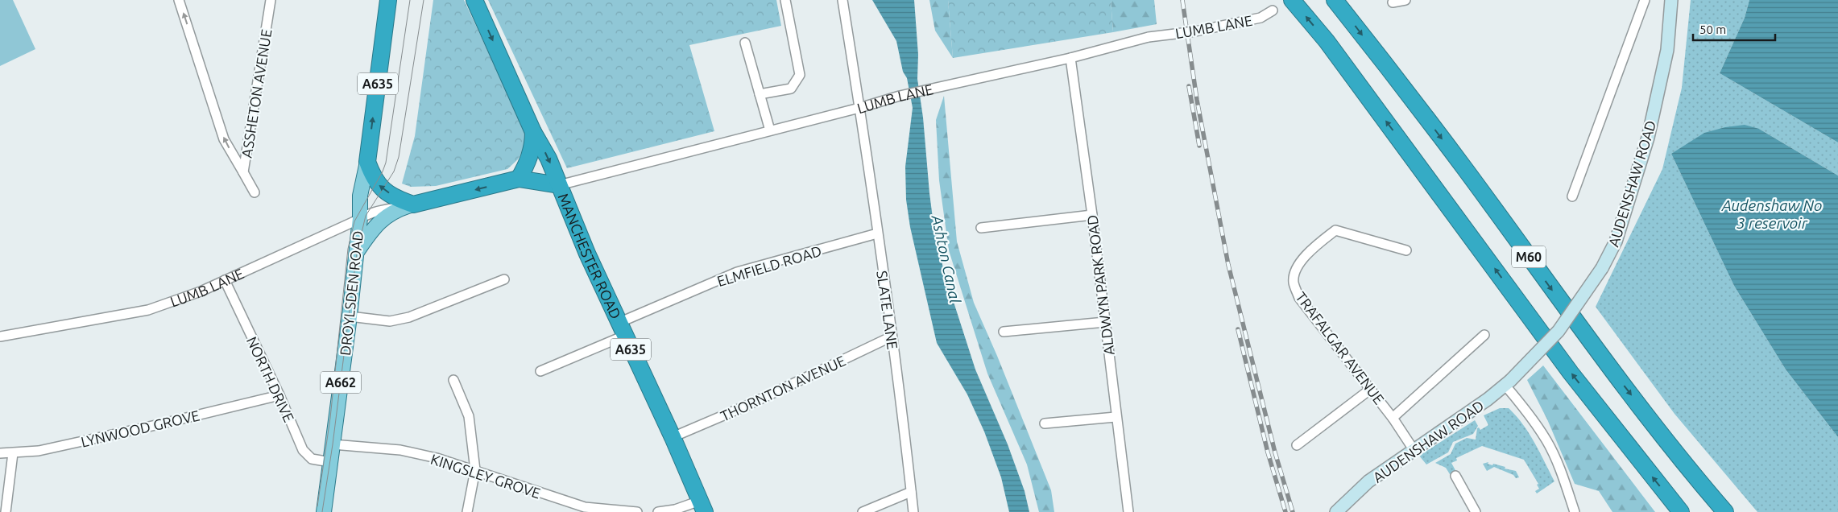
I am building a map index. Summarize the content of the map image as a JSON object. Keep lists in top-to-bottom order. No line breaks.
{"streets":{"highway":["LUMB LANE","A635","MANCHESTER ROAD","M60"],"main road":["AUDENSHAW ROAD","DROYLSDEN ROAD","A662"],"street":["ASSHETON AVENUE","ELMFIELD ROAD","ALDWYN PARK ROAD","SLATE LANE","TRAFALGAR AVENUE","NORTH DRIVE","THORNTON AVENUE","LYNWOOD GROVE","KINGSLEY GROVE"]},"crossings":[["LUMB LANE","A635"],["LUMB LANE","MANCHESTER ROAD"],["LUMB LANE","ALDWYN PARK ROAD"],["LUMB LANE","DROYLSDEN ROAD"],["LUMB LANE","SLATE LANE"],["LUMB LANE","NORTH DRIVE"],["A635","MANCHESTER ROAD"],["A635","DROYLSDEN ROAD"],["AUDENSHAW ROAD","TRAFALGAR AVENUE"],["MANCHESTER ROAD","ELMFIELD ROAD"],["MANCHESTER ROAD","THORNTON AVENUE"],["ELMFIELD ROAD","SLATE LANE"],["DROYLSDEN ROAD","NORTH DRIVE"],["DROYLSDEN ROAD","KINGSLEY GROVE"],["SLATE LANE","THORNTON AVENUE"],["NORTH DRIVE","LYNWOOD GROVE"]],"one_way":["ASSHETON AVENUE","MANCHESTER ROAD"],"water":["Audenshaw No 3 reservoir","Ashton Canal"],"scale_bar":"50 m"}
